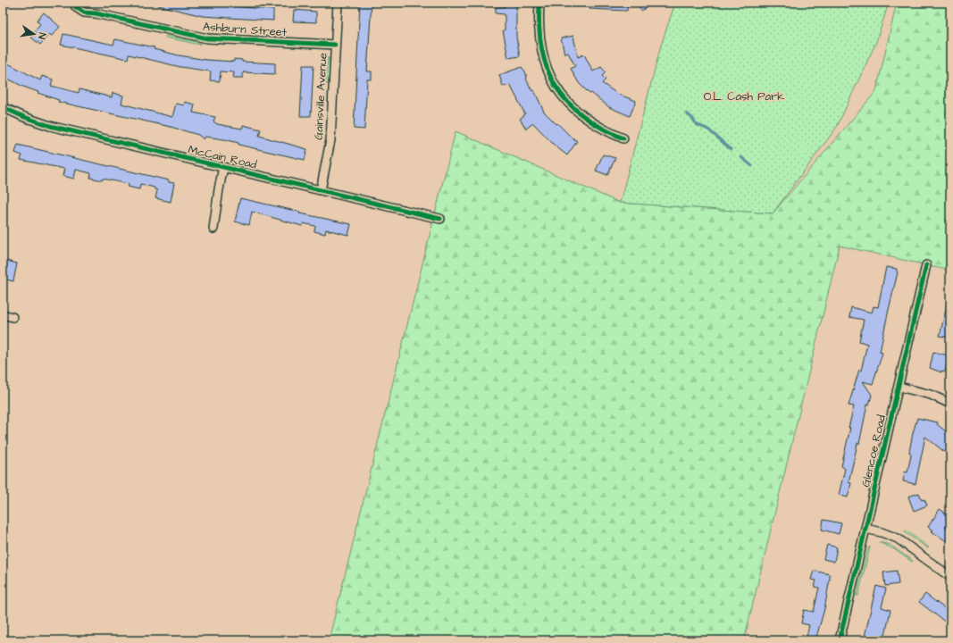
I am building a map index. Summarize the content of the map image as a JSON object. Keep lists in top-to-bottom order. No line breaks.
{"streets":{"street":["Ashburn Street","Gainsville Avenue","McCain Road","Glencoe Road"]},"crossings":[["Ashburn Street","Gainsville Avenue"],["Gainsville Avenue","McCain Road"]],"parks":["O.L. Cash Park"],"north":"right"}
